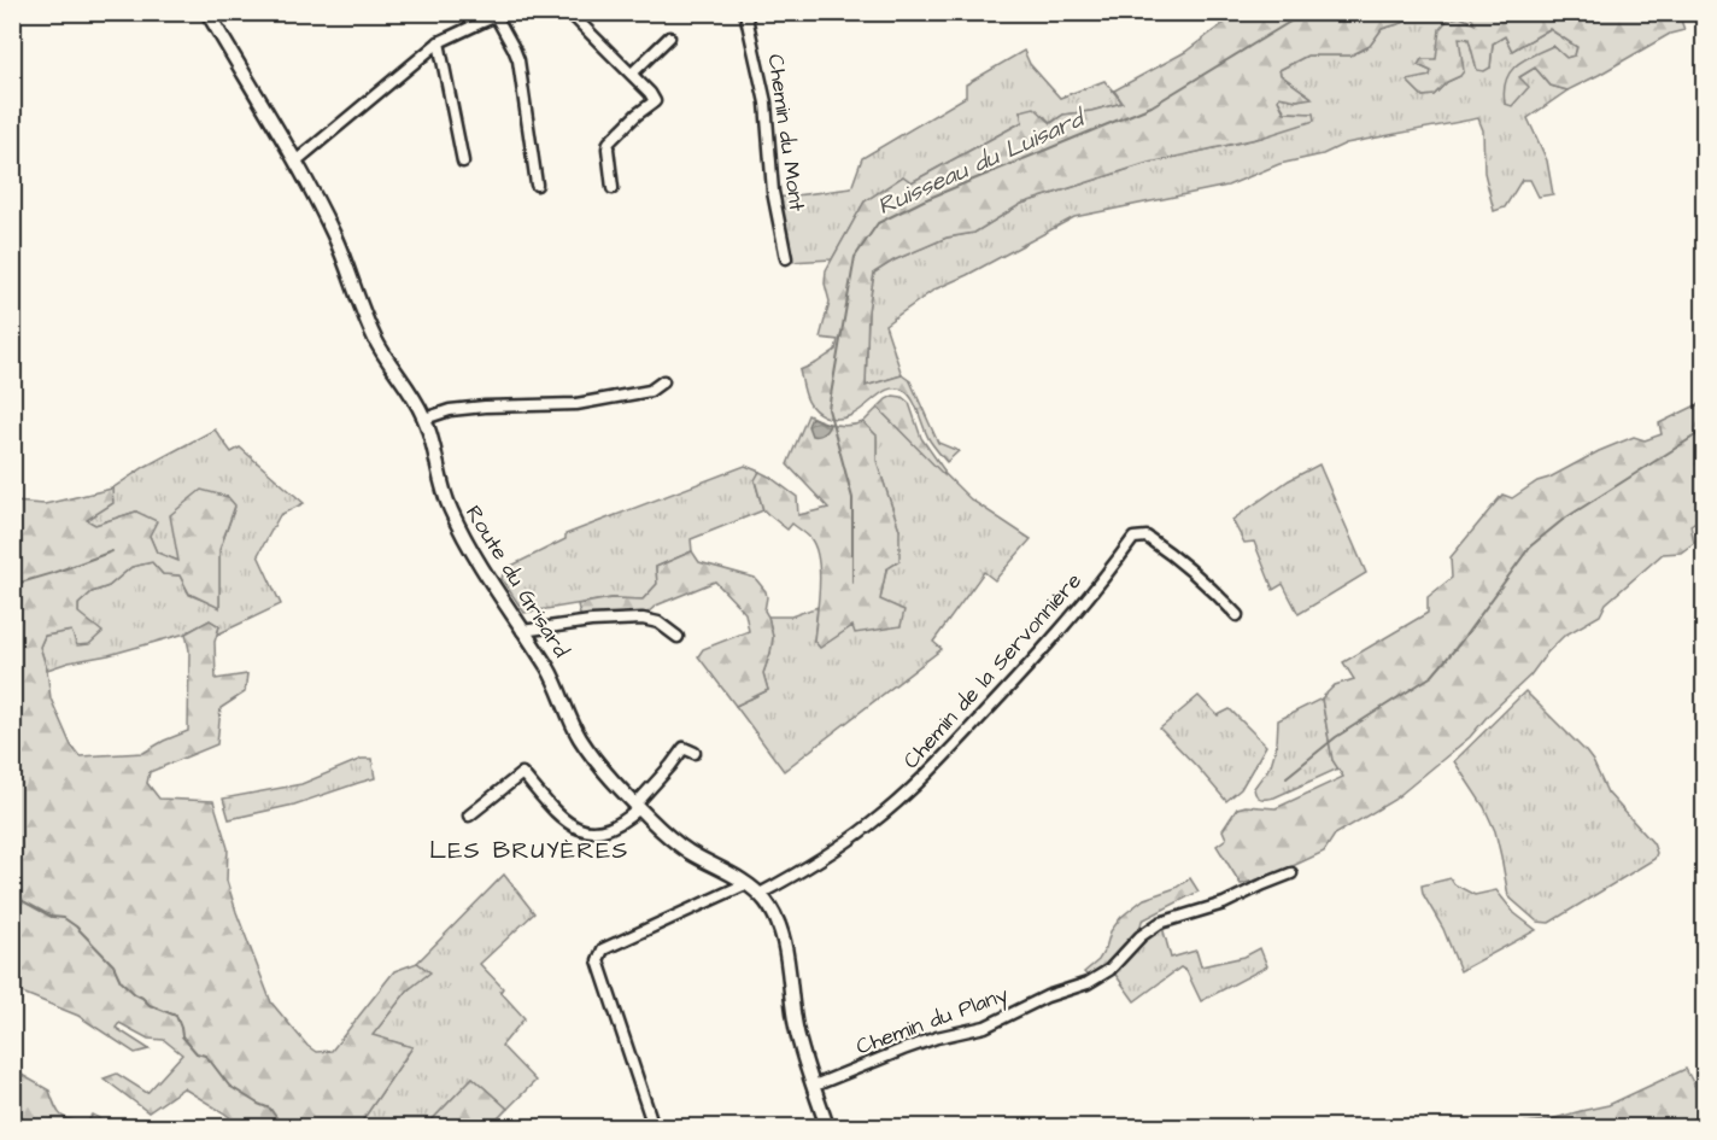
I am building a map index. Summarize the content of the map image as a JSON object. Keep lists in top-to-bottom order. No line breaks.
{"streets":{"street":["Chemin du Mont","Route du Grisard","Chemin de la Servonnière","Chemin du Plany"]},"crossings":[["Route du Grisard","Chemin de la Servonnière"],["Route du Grisard","Chemin du Plany"]],"districts":["LES BRUYÈRES"],"water":["Ruisseau du Luisard"]}
